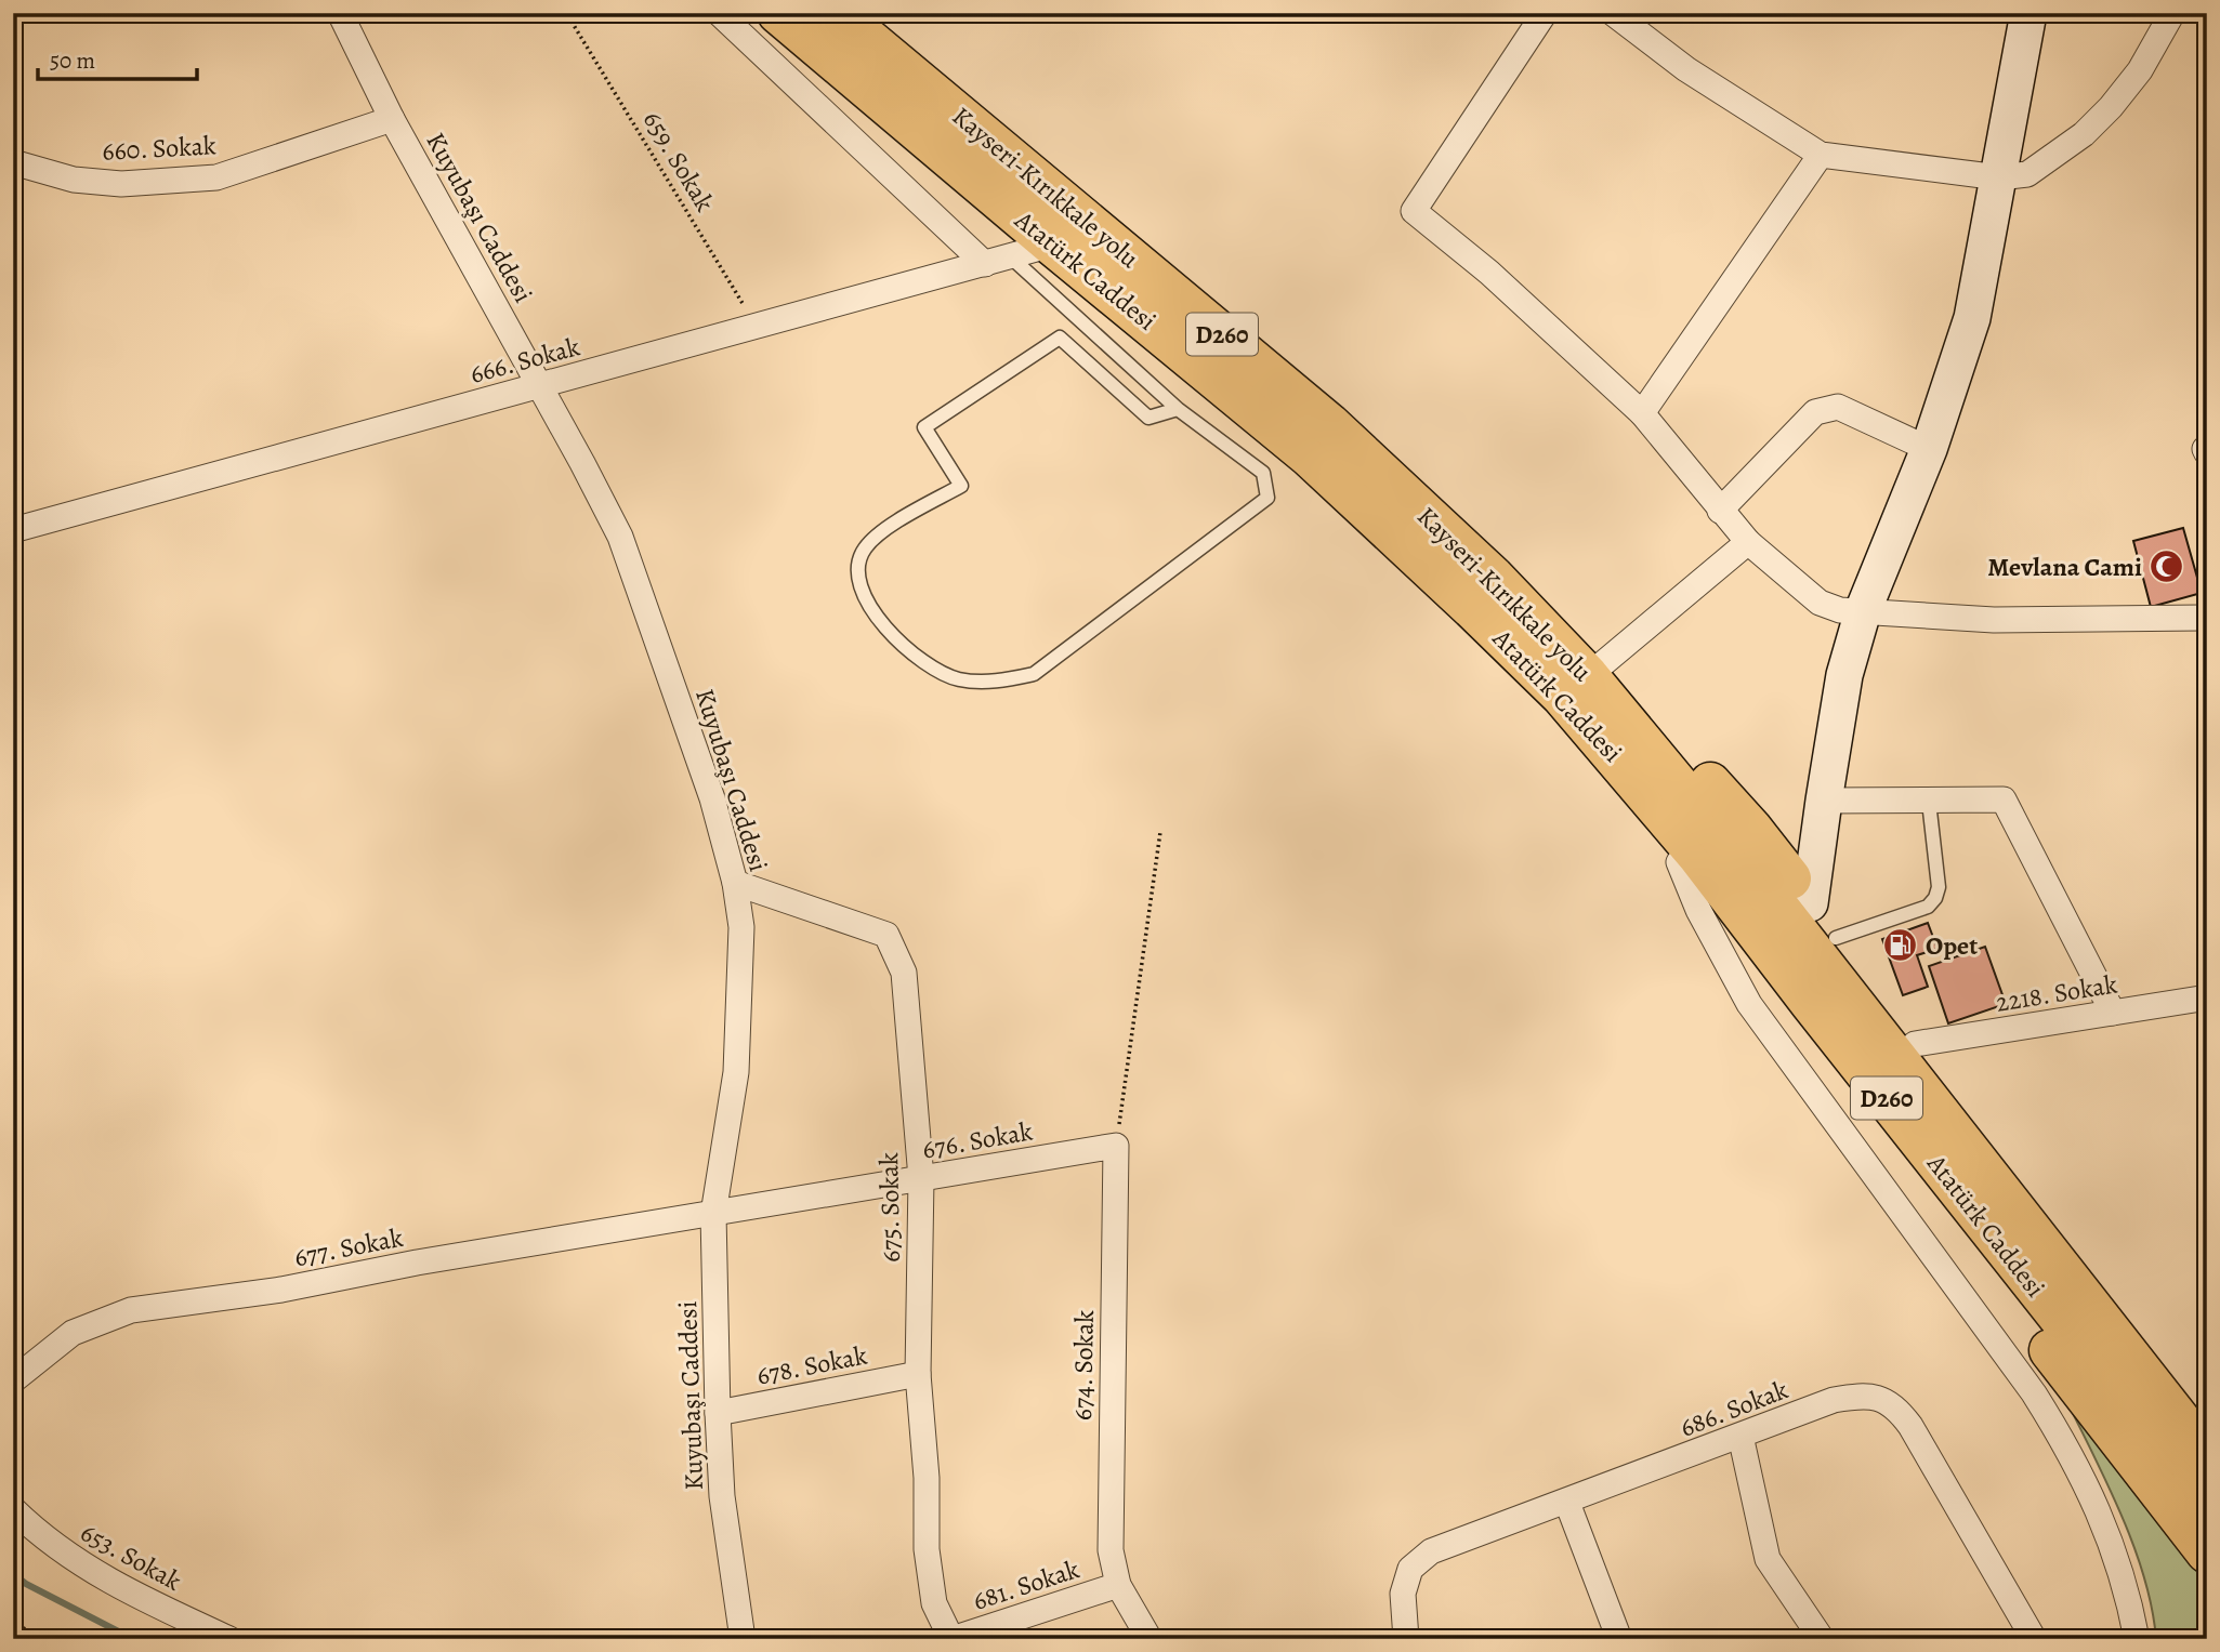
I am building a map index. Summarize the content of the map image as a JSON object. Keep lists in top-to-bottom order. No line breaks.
{"streets":{"highway":["Kayseri-Kırıkkale yolu","Atatürk Caddesi","D260"],"street":["660. Sokak","Kuyubaşı Caddesi","666. Sokak","2218. Sokak","676. Sokak","675. Sokak","677. Sokak","678. Sokak","674. Sokak","686. Sokak","653. Sokak","681. Sokak"],"path":["659. Sokak"]},"crossings":[["660. Sokak","Kuyubaşı Caddesi"],["659. Sokak","666. Sokak"],["Kayseri-Kırıkkale yolu","Atatürk Caddesi"],["Kuyubaşı Caddesi","666. Sokak"],["Kuyubaşı Caddesi","676. Sokak"],["Kuyubaşı Caddesi","675. Sokak"],["Kuyubaşı Caddesi","677. Sokak"],["Kuyubaşı Caddesi","678. Sokak"],["Atatürk Caddesi","666. Sokak"],["676. Sokak","675. Sokak"],["676. Sokak","677. Sokak"],["676. Sokak","674. Sokak"],["675. Sokak","678. Sokak"],["675. Sokak","681. Sokak"],["674. Sokak","681. Sokak"]],"places":{"mosque":["Mevlana Cami"],"fuel station":["Opet"]},"scale_bar":"50 m"}
